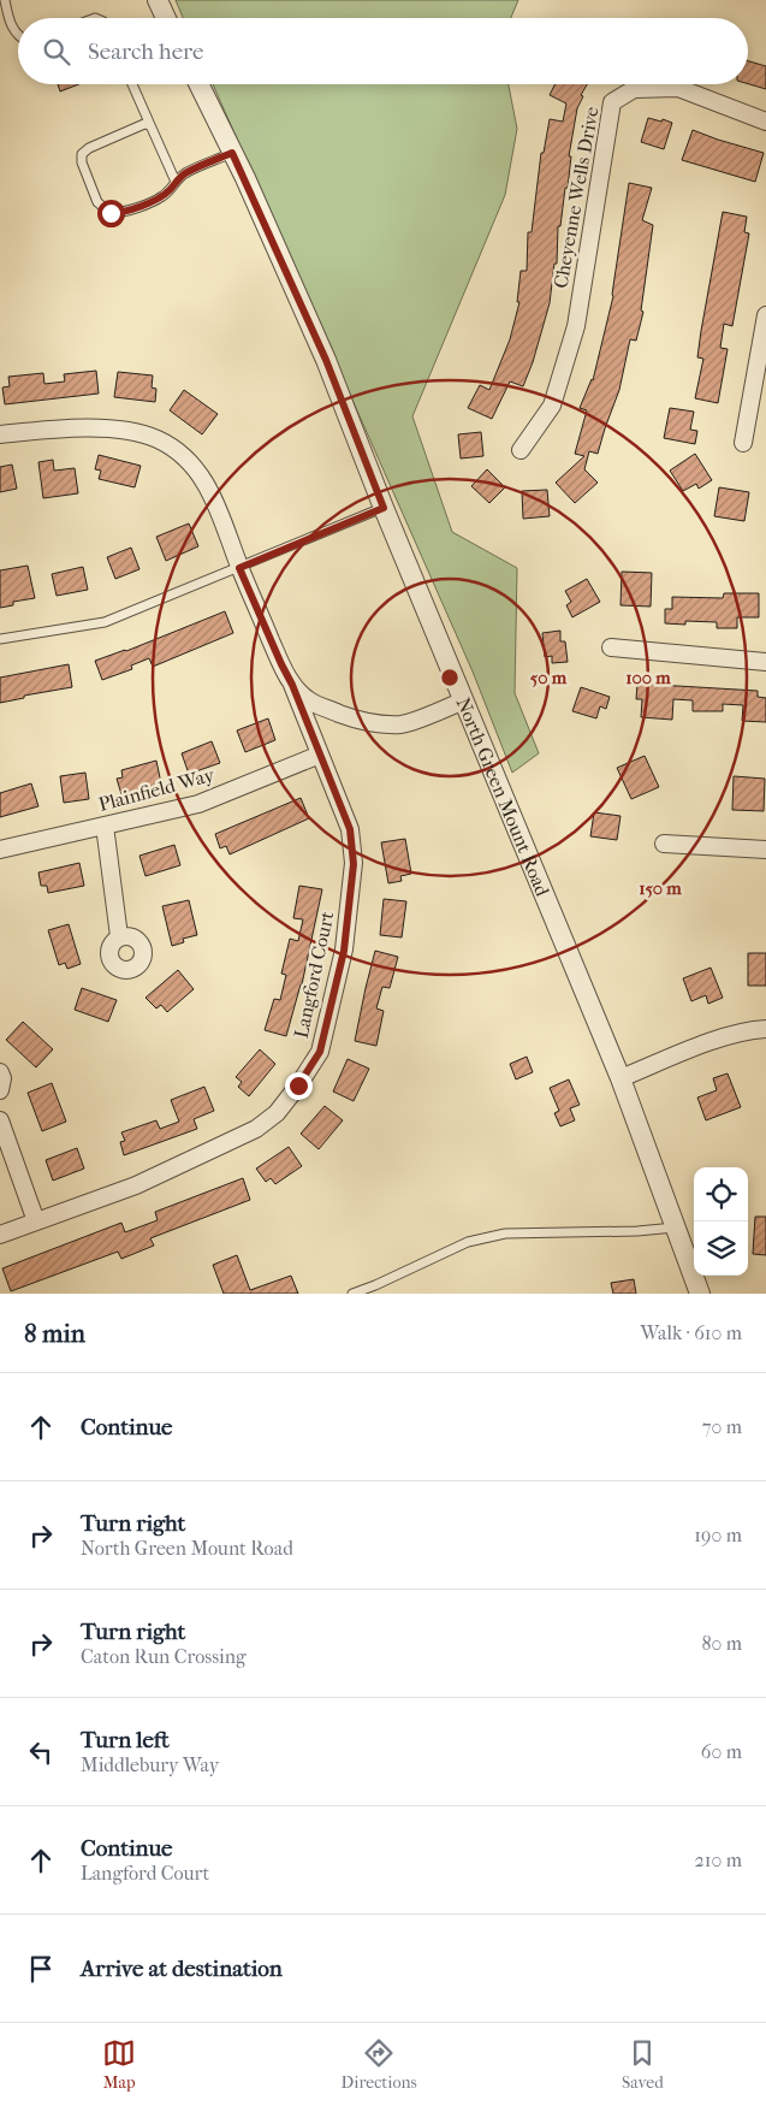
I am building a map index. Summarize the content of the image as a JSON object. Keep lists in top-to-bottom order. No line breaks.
{"streets":{"street":["Cheyenne Wells Drive","Plainfield Way","North Green Mount Road","Langford Court"]},"crossings":[["Plainfield Way","Langford Court"]],"page":{"search":"Search here","heading":["8 min","Walk · 610 m"],"list":[["Continue","70 m"],["Turn right","North Green Mount Road","190 m"],["Turn right","Caton Run Crossing","80 m"],["Turn left","Middlebury Way","60 m"],["Continue","Langford Court","210 m"],"Arrive at destination"],"nav":["Map","Directions","Saved"]},"rings":["50 m","100 m","150 m"]}
